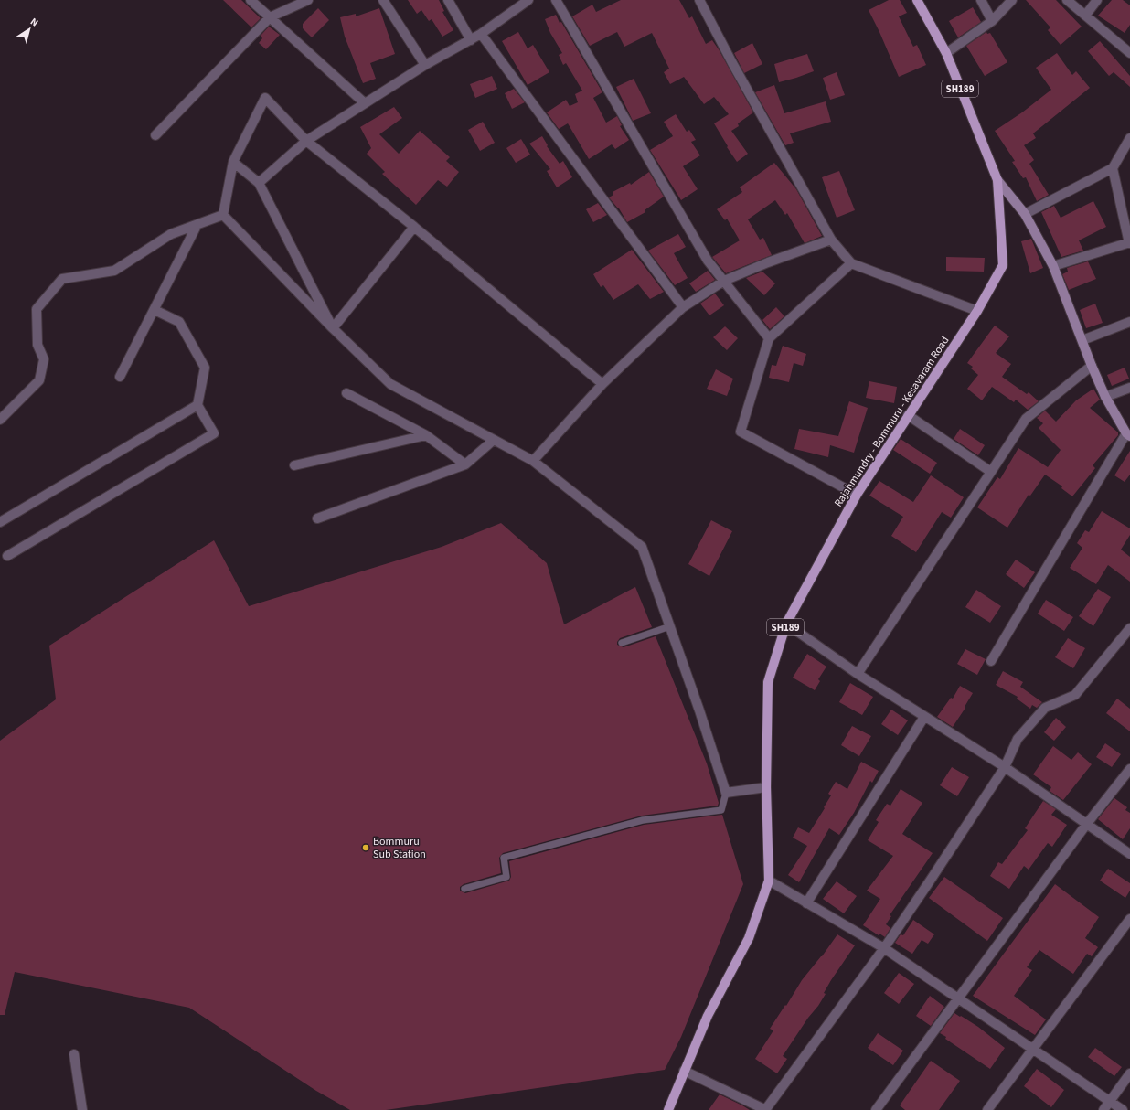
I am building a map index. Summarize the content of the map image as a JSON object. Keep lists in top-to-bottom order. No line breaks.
{"streets":{"main road":["SH189","Rajahmundry - Bommuru - Kesavaram Road"]},"places":["Bommuru Sub Station"],"north":"top right"}
